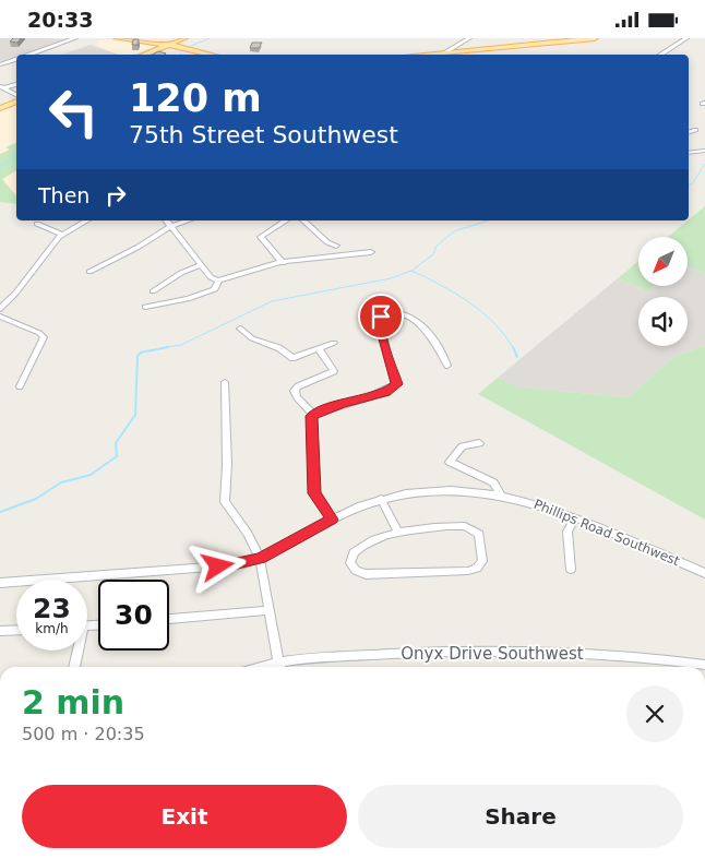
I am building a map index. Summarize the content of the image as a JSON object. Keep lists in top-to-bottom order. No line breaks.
{"streets":{"street":["Phillips Road Southwest","Onyx Drive Southwest"]},"north":"bottom left","page":{"status":"20:33","turn":["120 m","75th Street Southwest"],"then":"Then","speed":"23 km/h","limit":"30","heading":["2 min","500 m · 20:35"],"buttons":["Exit","Share"]}}
